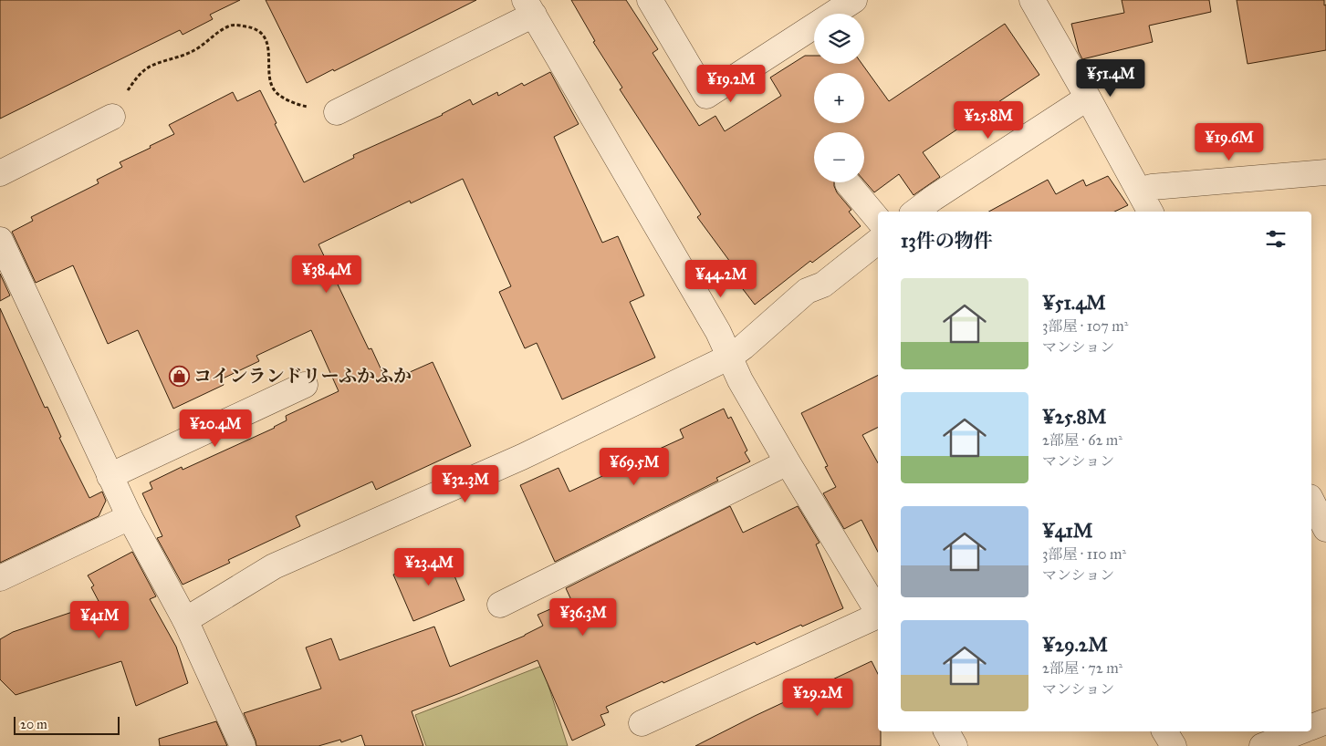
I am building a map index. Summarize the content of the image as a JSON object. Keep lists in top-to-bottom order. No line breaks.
{"places":{"shop":["コインランドリーふかふか"]},"scale_bar":"20 m","page":{"map_buttons":["+","−"],"price":["¥51.4M","¥19.2M","¥25.8M","¥19.6M","¥38.4M","¥44.2M","¥20.4M","¥69.5M","¥32.3M","¥23.4M","¥36.3M","¥41M","¥29.2M"],"heading":"13件の物件","list":[{"name":"¥51.4M","note":"3部屋 · 107 m² · マンション"},{"name":"¥25.8M","note":"2部屋 · 62 m² · マンション"},{"name":"¥41M","note":"3部屋 · 110 m² · マンション"},{"name":"¥29.2M","note":"2部屋 · 72 m² · マンション"}],"scale":"20 m"}}
